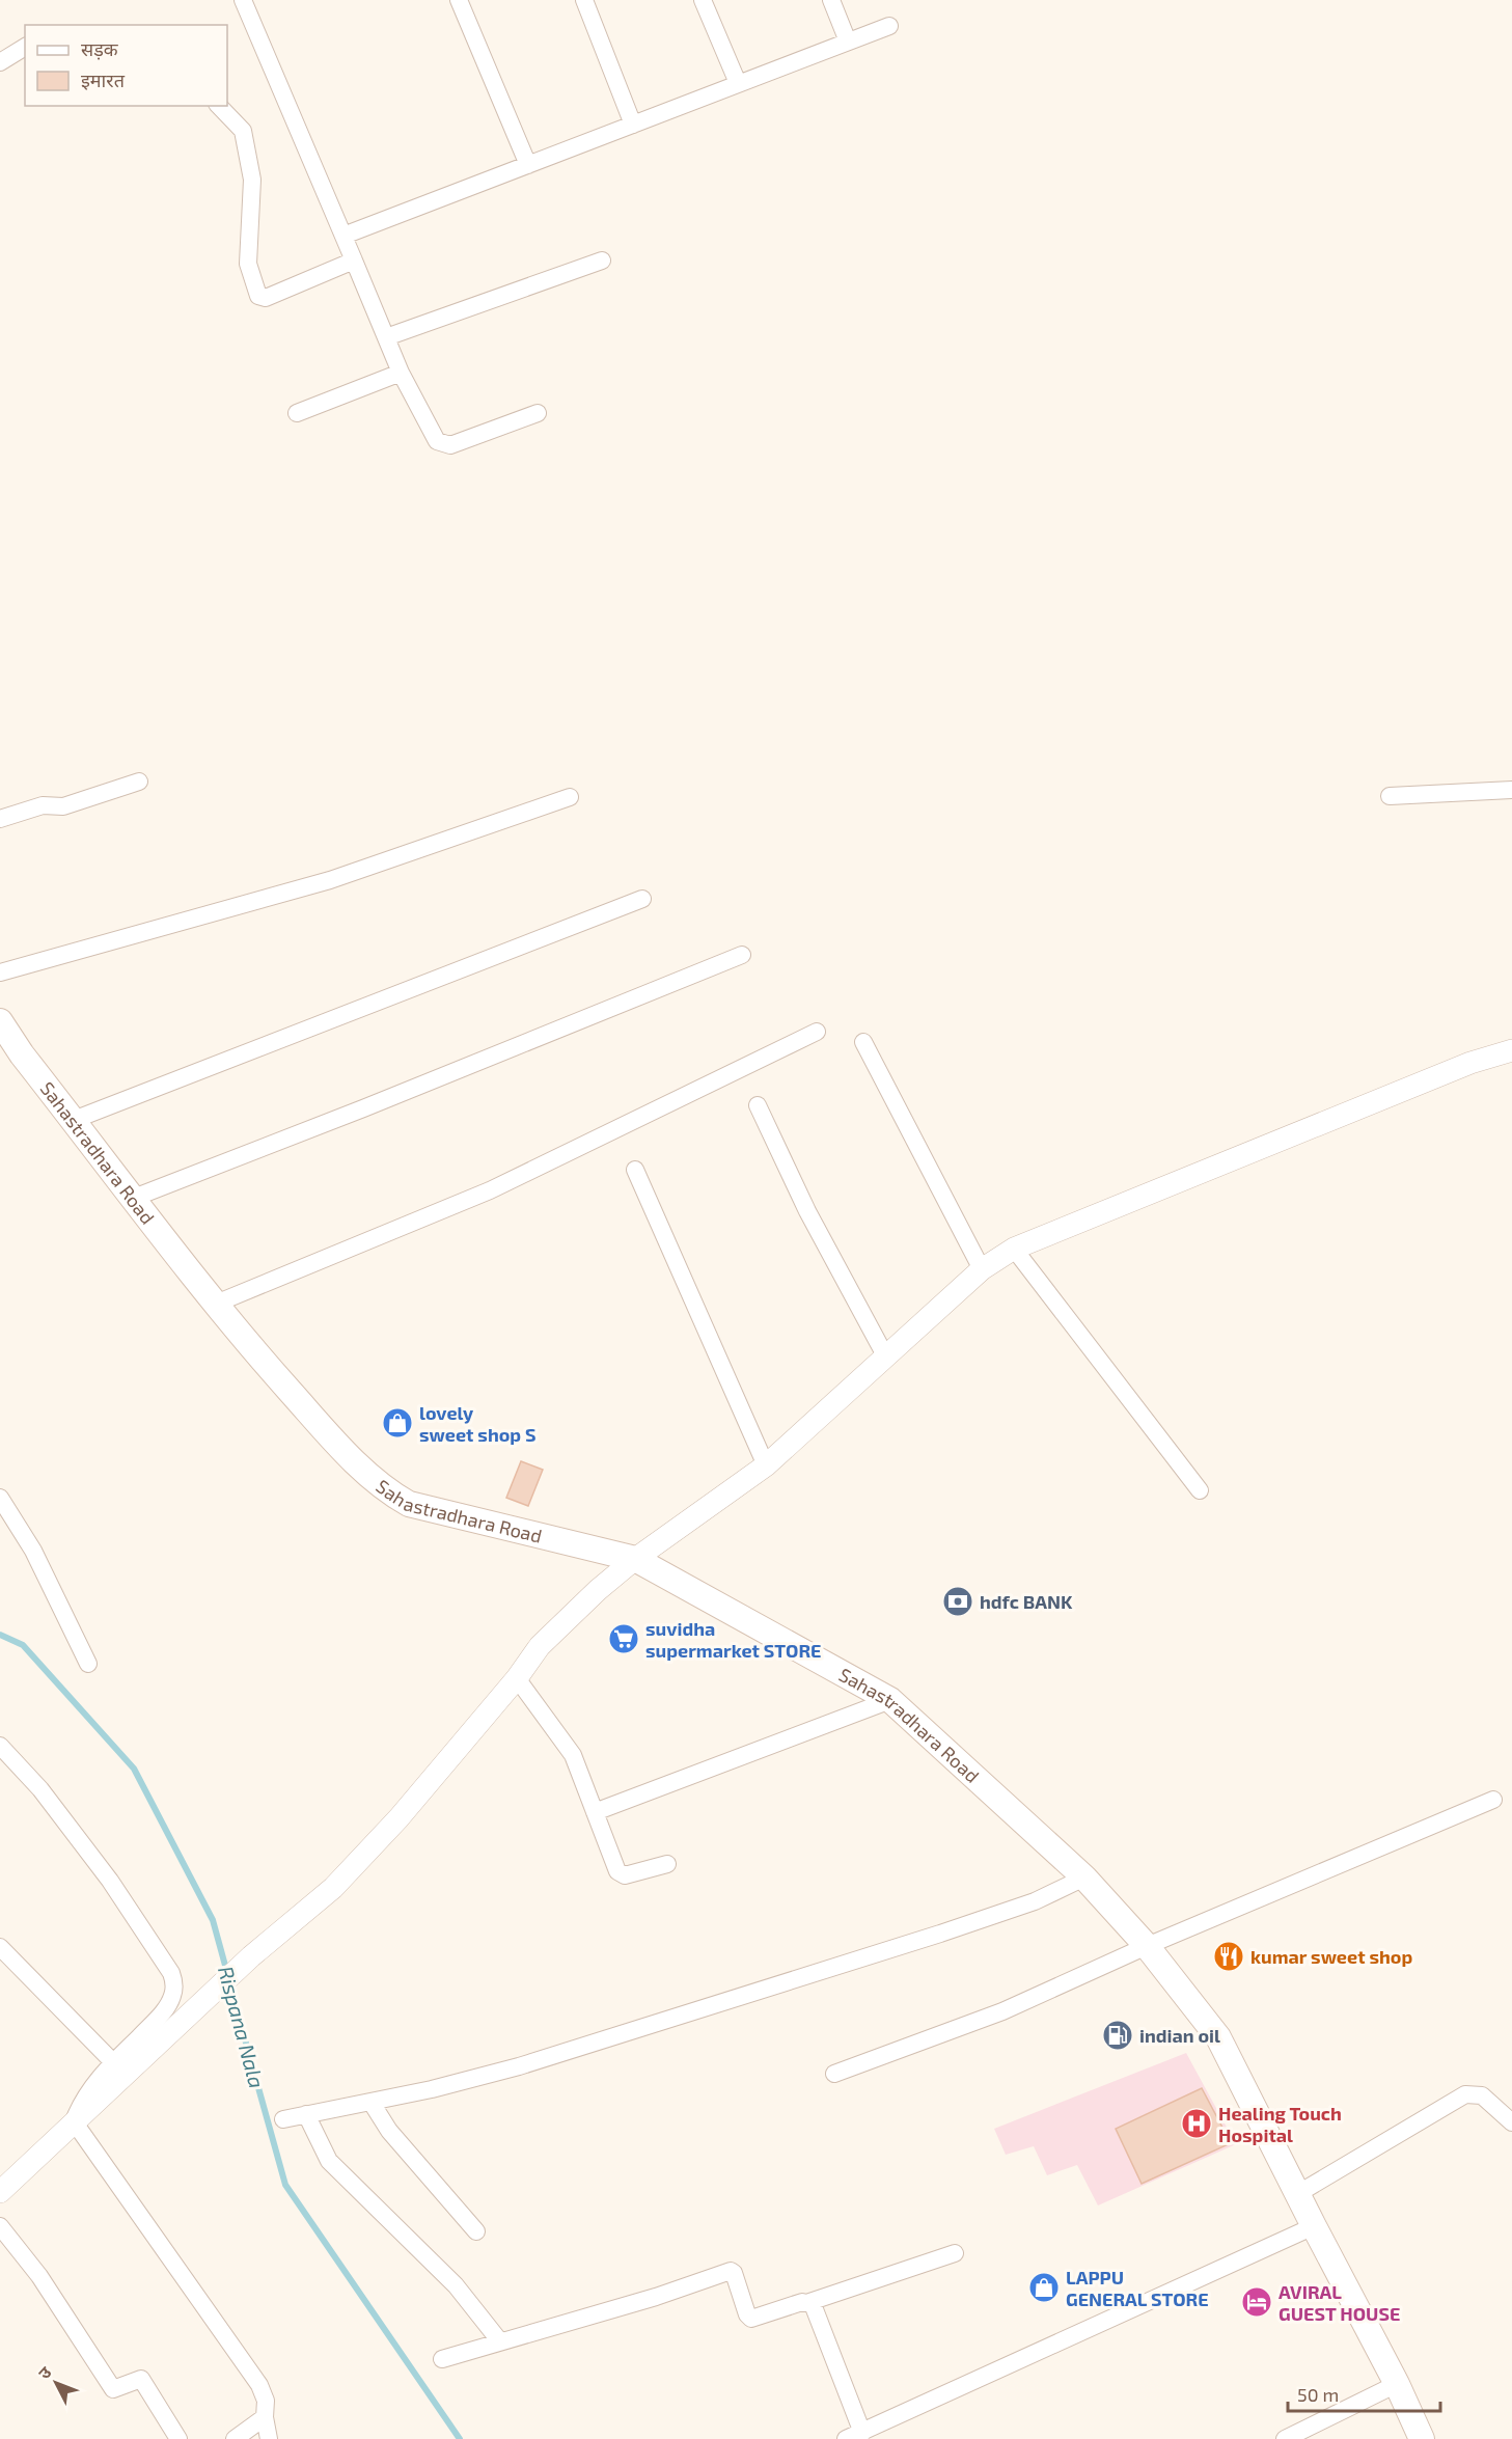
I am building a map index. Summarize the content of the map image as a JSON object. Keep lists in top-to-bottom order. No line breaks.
{"streets":{"main road":["Sahastradhara Road"]},"water":["Rispana Nala"],"places":{"shop":["lovely sweet shop S","LAPPU GENERAL STORE"],"bank":["hdfc BANK"],"supermarket":["suvidha supermarket STORE"],"restaurant":["kumar sweet shop"],"fuel station":["indian oil"],"hospital":["Healing Touch Hospital"],"hotel":["AVIRAL GUEST HOUSE"]},"legend":["सड़क","इमारत"],"scale_bar":"50 m","north":"top left"}
